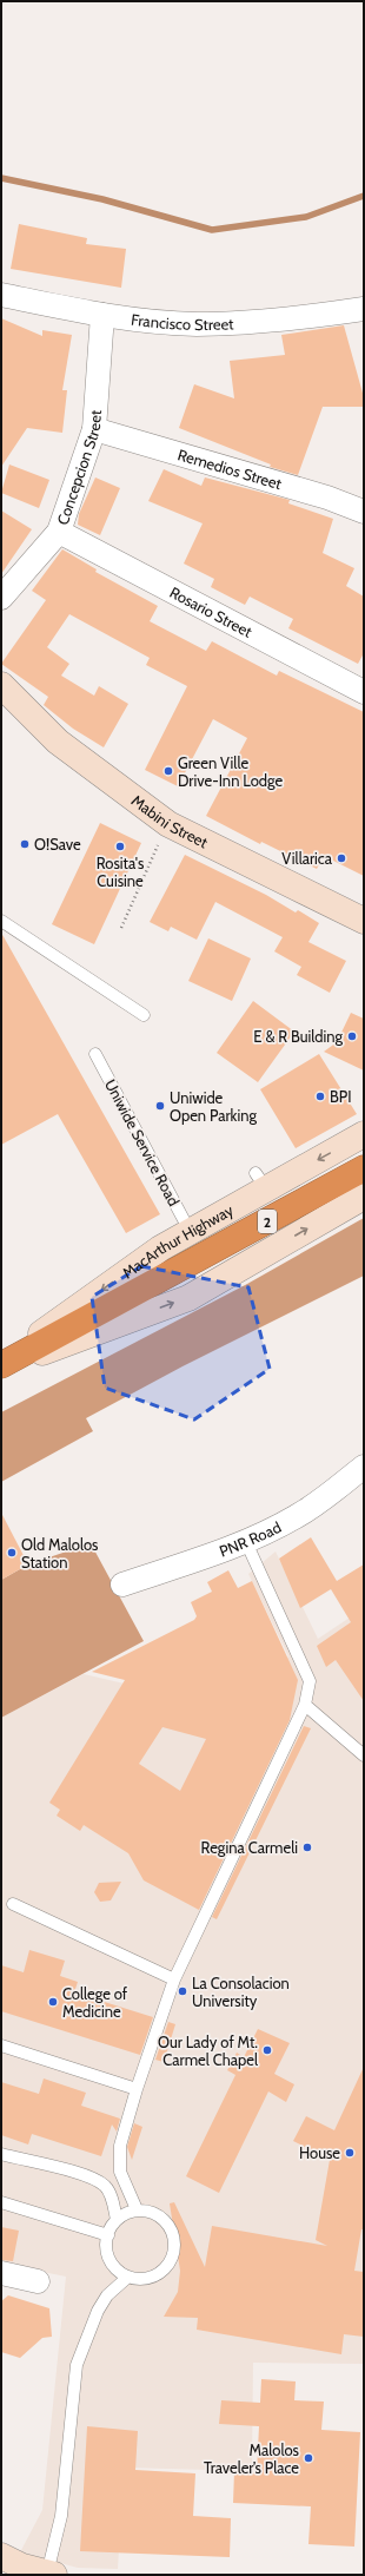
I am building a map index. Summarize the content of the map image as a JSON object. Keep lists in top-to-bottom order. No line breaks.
{"streets":{"highway":["2","MacArthur Highway"],"main road":["Mabini Street"],"street":["Francisco Street","Concepcion Street","Remedios Street","Rosario Street","PNR Road"],"lane":["Uniwide Service Road"]},"crossings":[["Francisco Street","Concepcion Street"],["Concepcion Street","Remedios Street"],["Concepcion Street","Rosario Street"],["Uniwide Service Road","MacArthur Highway"]],"places":["Green Ville Drive-Inn Lodge","O!Save","Rosita's Cuisine","Villarica","E & R Building","BPI","Uniwide Open Parking","Old Malolos Station","Regina Carmeli","La Consolacion University","College of Medicine","Our Lady of Mt. Carmel Chapel","House","Malolos Traveler’s Place"]}
